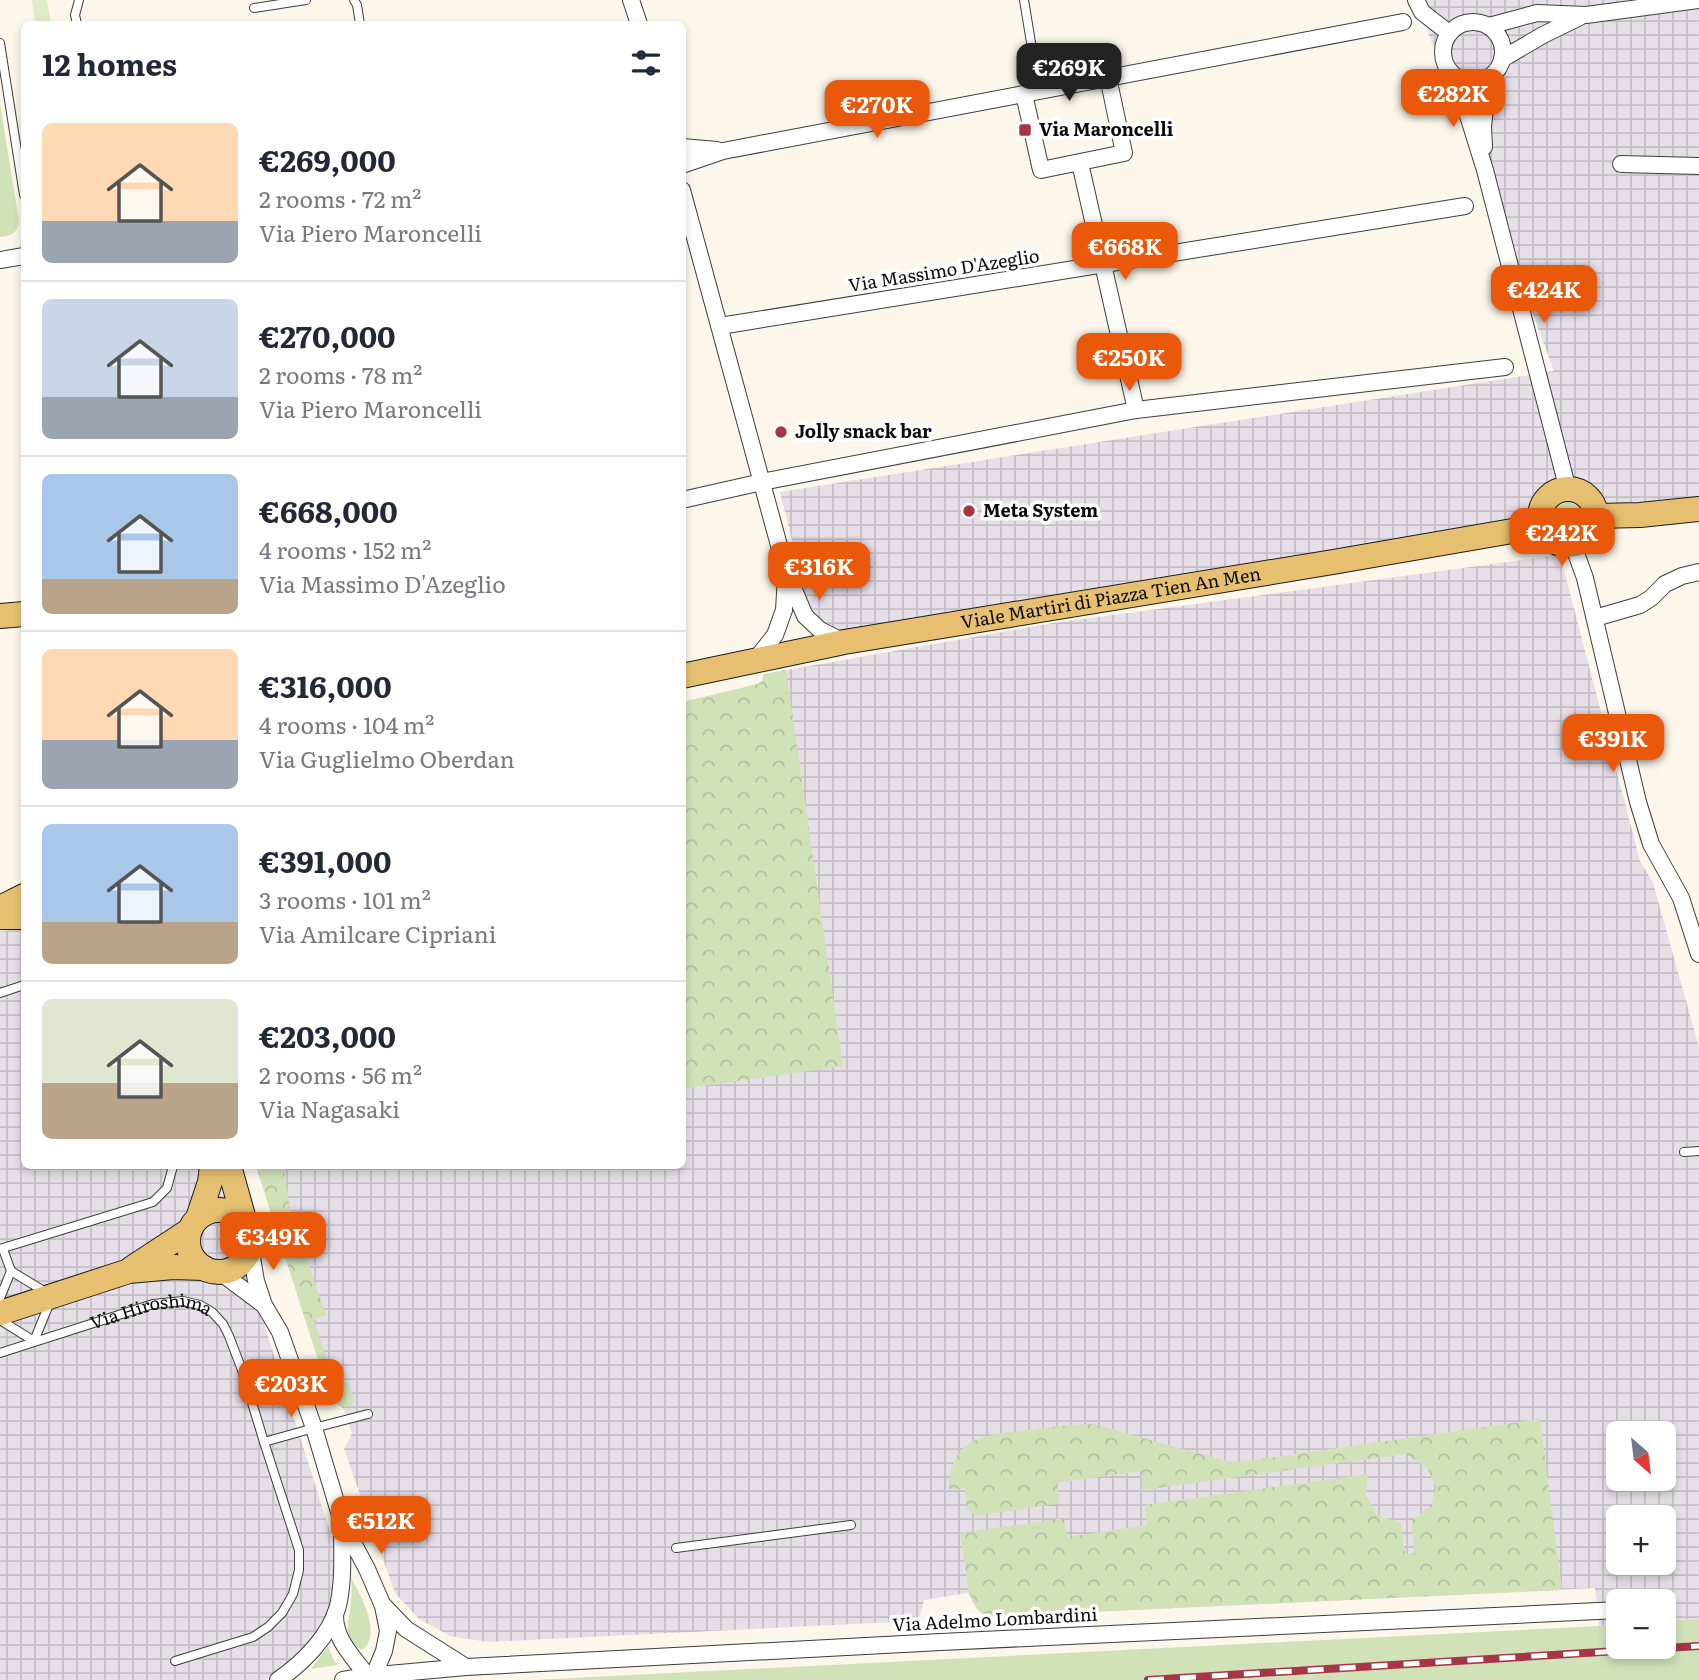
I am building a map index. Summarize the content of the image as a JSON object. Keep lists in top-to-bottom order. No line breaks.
{"streets":{"main road":["Viale Martiri di Piazza Tien An Men"],"street":["Via Massimo D'Azeglio","Via Adelmo Lombardini"],"lane":["Via Hiroshima"]},"places":{"transit":["Via Maroncelli"],"other":["Jolly snack bar","Meta System"]},"north":"bottom right","page":{"heading":"12 homes","price":["€269K","€282K","€270K","€668K","€424K","€250K","€242K","€316K","€391K","€349K","€203K","€512K"],"list":[{"name":"€269,000","note":"2 rooms · 72 m² · Via Piero Maroncelli"},{"name":"€270,000","note":"2 rooms · 78 m² · Via Piero Maroncelli"},{"name":"€668,000","note":"4 rooms · 152 m² · Via Massimo D'Azeglio"},{"name":"€316,000","note":"4 rooms · 104 m² · Via Guglielmo Oberdan"},{"name":"€391,000","note":"3 rooms · 101 m² · Via Amilcare Cipriani"},{"name":"€203,000","note":"2 rooms · 56 m² · Via Nagasaki"}],"map_buttons":["+","−"]}}
